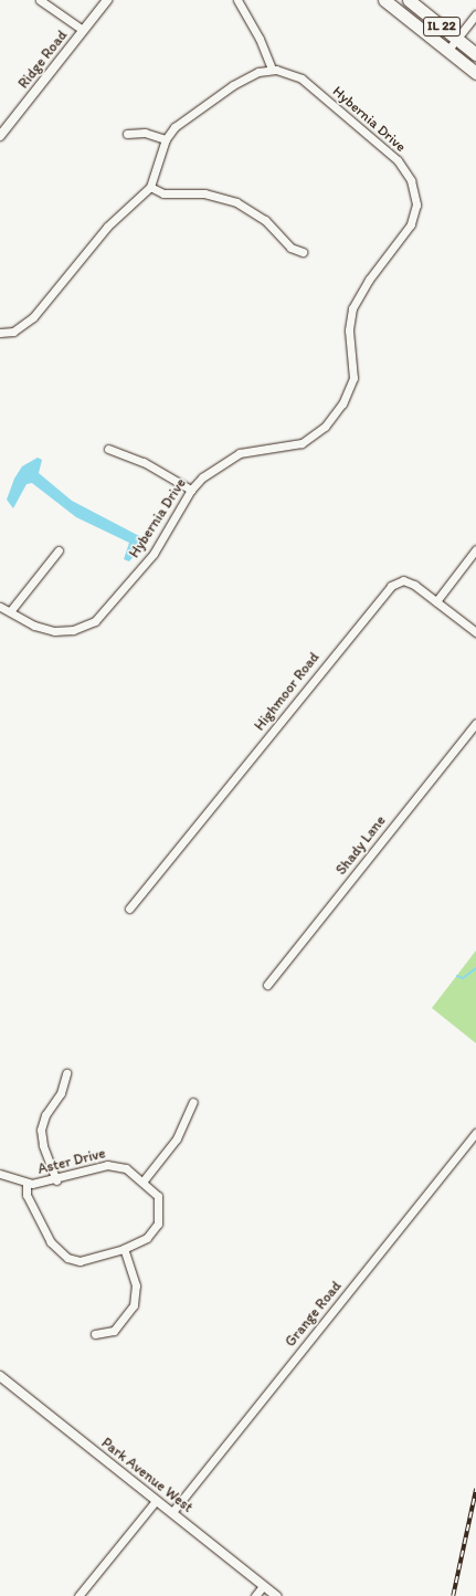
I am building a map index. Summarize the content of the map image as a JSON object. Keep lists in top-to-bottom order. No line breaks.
{"streets":{"main road":["IL 22"],"street":["Ridge Road","Hybernia Drive","Highmoor Road","Shady Lane","Aster Drive","Grange Road","Park Avenue West"]},"crossings":[["Grange Road","Park Avenue West"]]}
